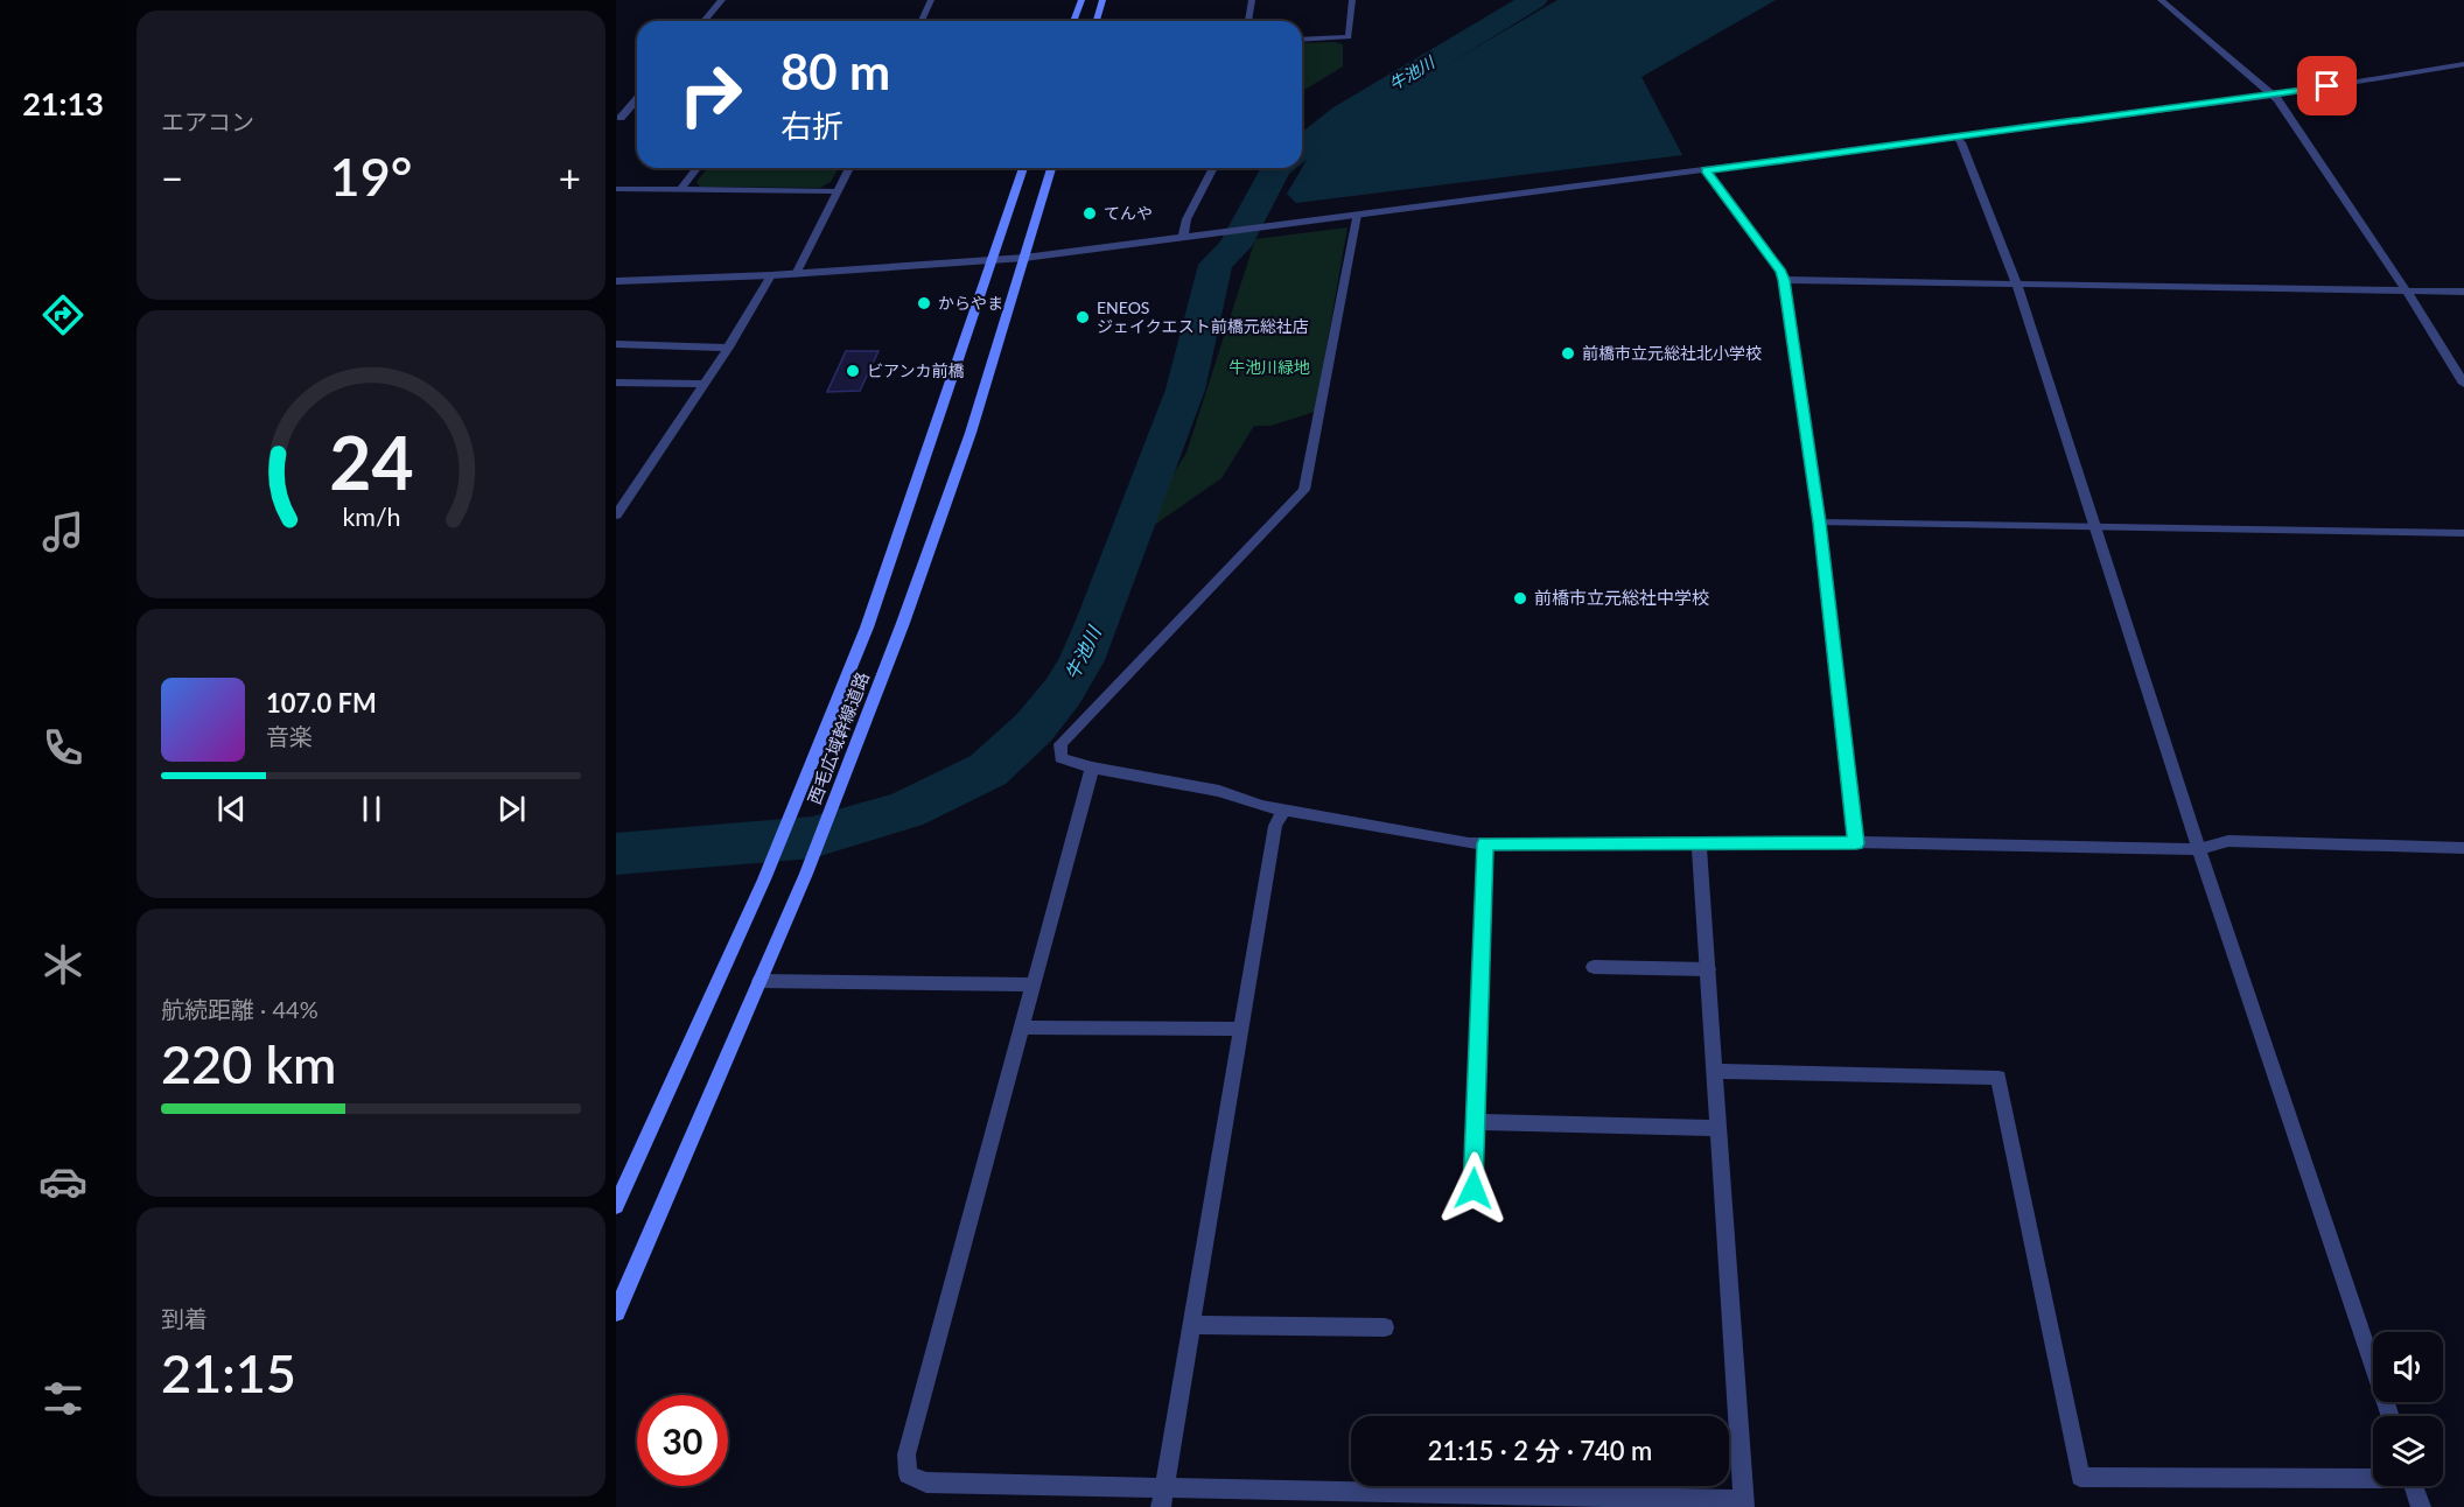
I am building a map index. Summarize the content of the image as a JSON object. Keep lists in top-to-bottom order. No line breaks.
{"streets":{"main road":["西毛広域幹線道路"]},"water":["牛池川"],"parks":["牛池川緑地"],"places":["てんや","からやま","ENEOS ジェイクエスト前橋元総社店","前橋市立元総社北小学校","ビアンカ前橋","前橋市立元総社中学校"],"page":{"tabs":"21:13","tile":["エアコン",["航続距離 · 44%","220 km"],["到着","21:15"]],"turn":["80 m","右折"],"heat":["−","19°","+"],"song":["107.0 FM","音楽"],"limit":"30","trip":"21:15 · 2 分 · 740 m","gauge":["24","km/h"]}}
